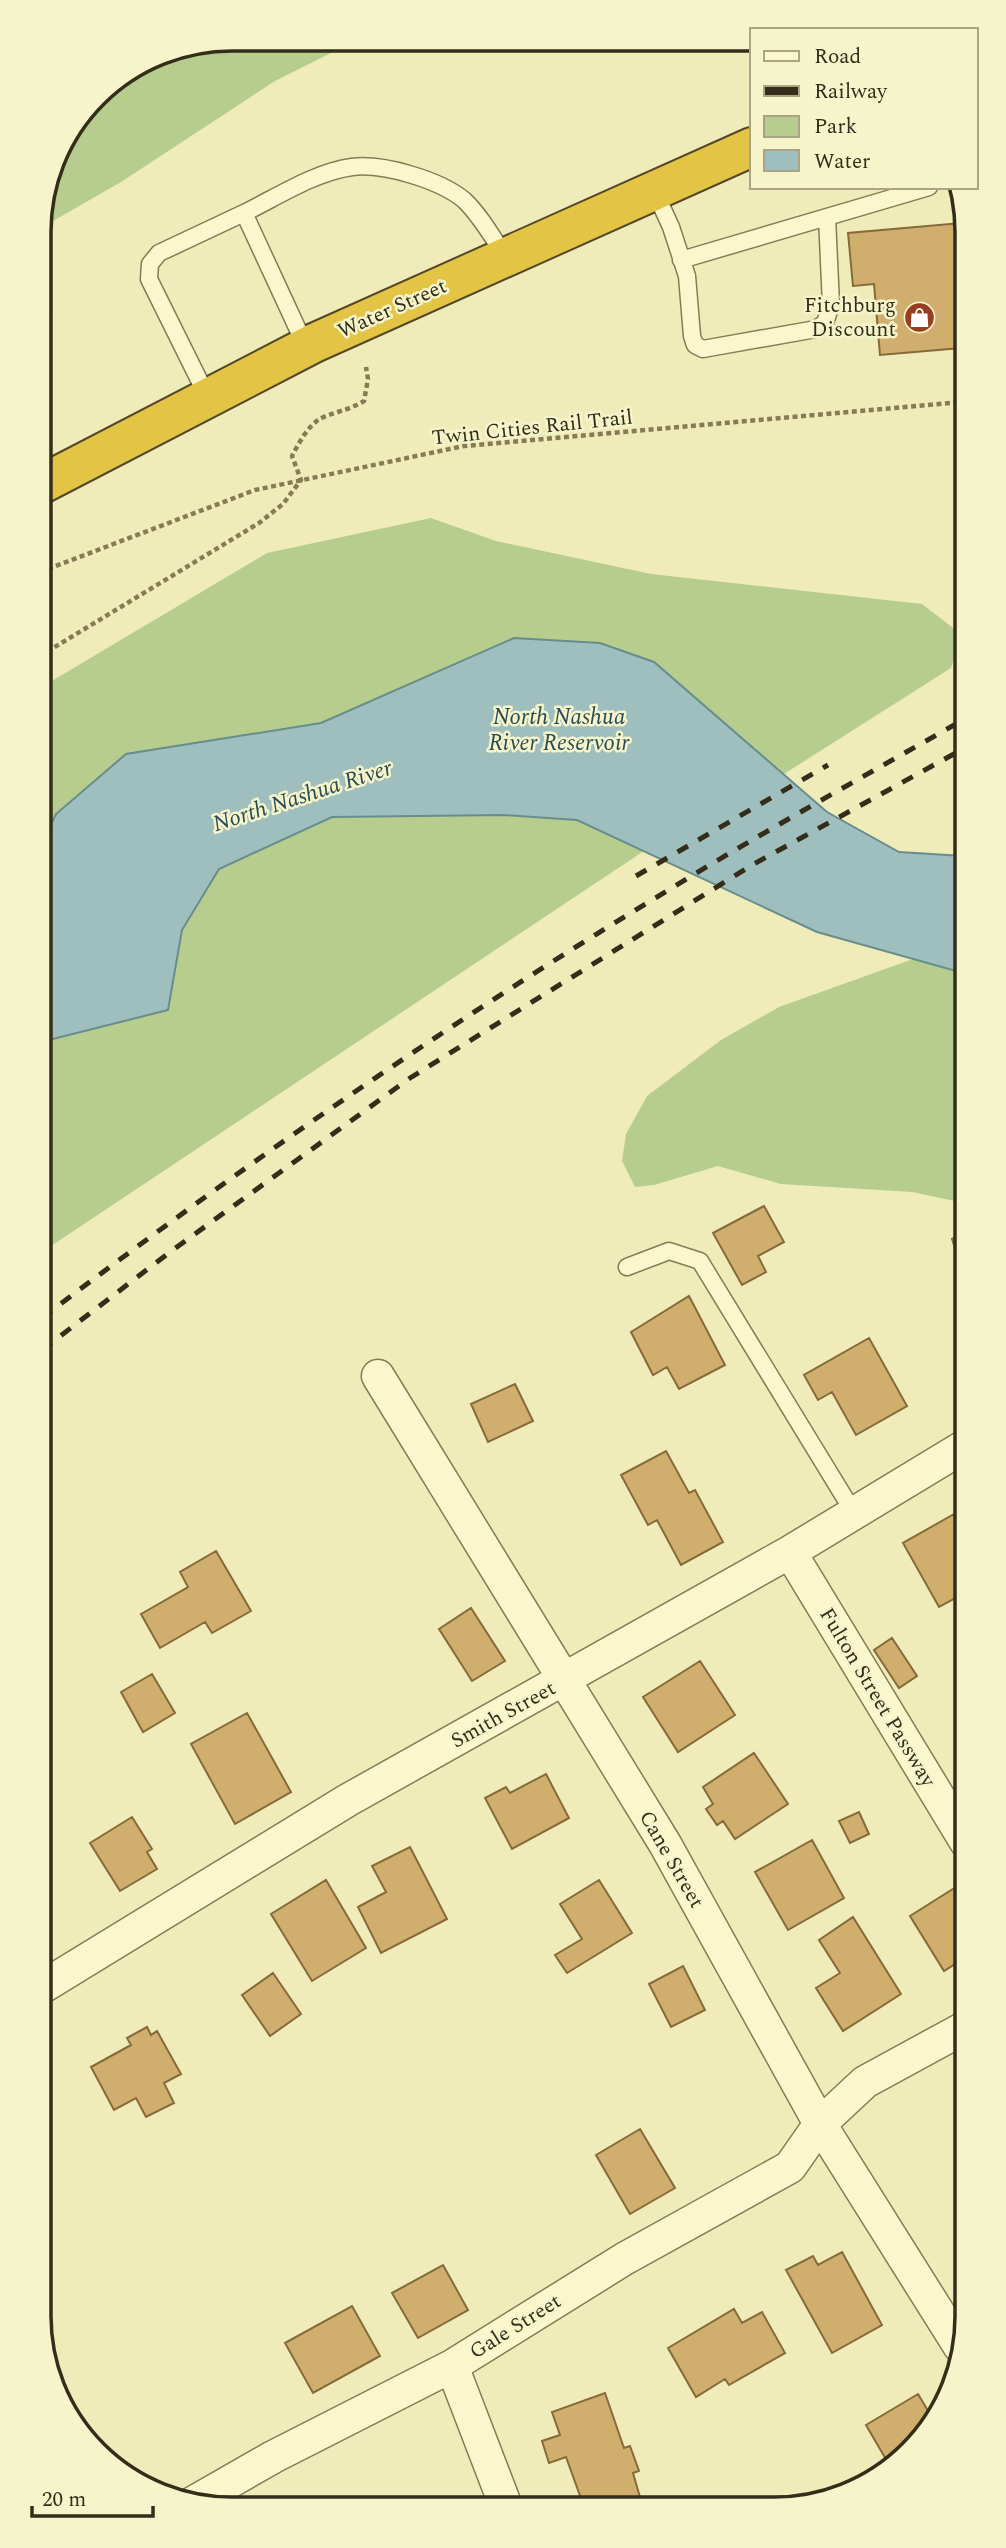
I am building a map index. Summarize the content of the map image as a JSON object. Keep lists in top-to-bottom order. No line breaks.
{"streets":{"highway":["Water Street"],"street":["Fulton Street Passway","Smith Street","Cane Street","Gale Street"],"path":["Twin Cities Rail Trail"]},"crossings":[["Fulton Street Passway","Smith Street"],["Smith Street","Cane Street"],["Cane Street","Gale Street"]],"water":["North Nashua River Reservoir","North Nashua River"],"places":{"shop":["Fitchburg Discount"]},"legend":["Road","Railway","Park","Water"],"scale_bar":"20 m"}
